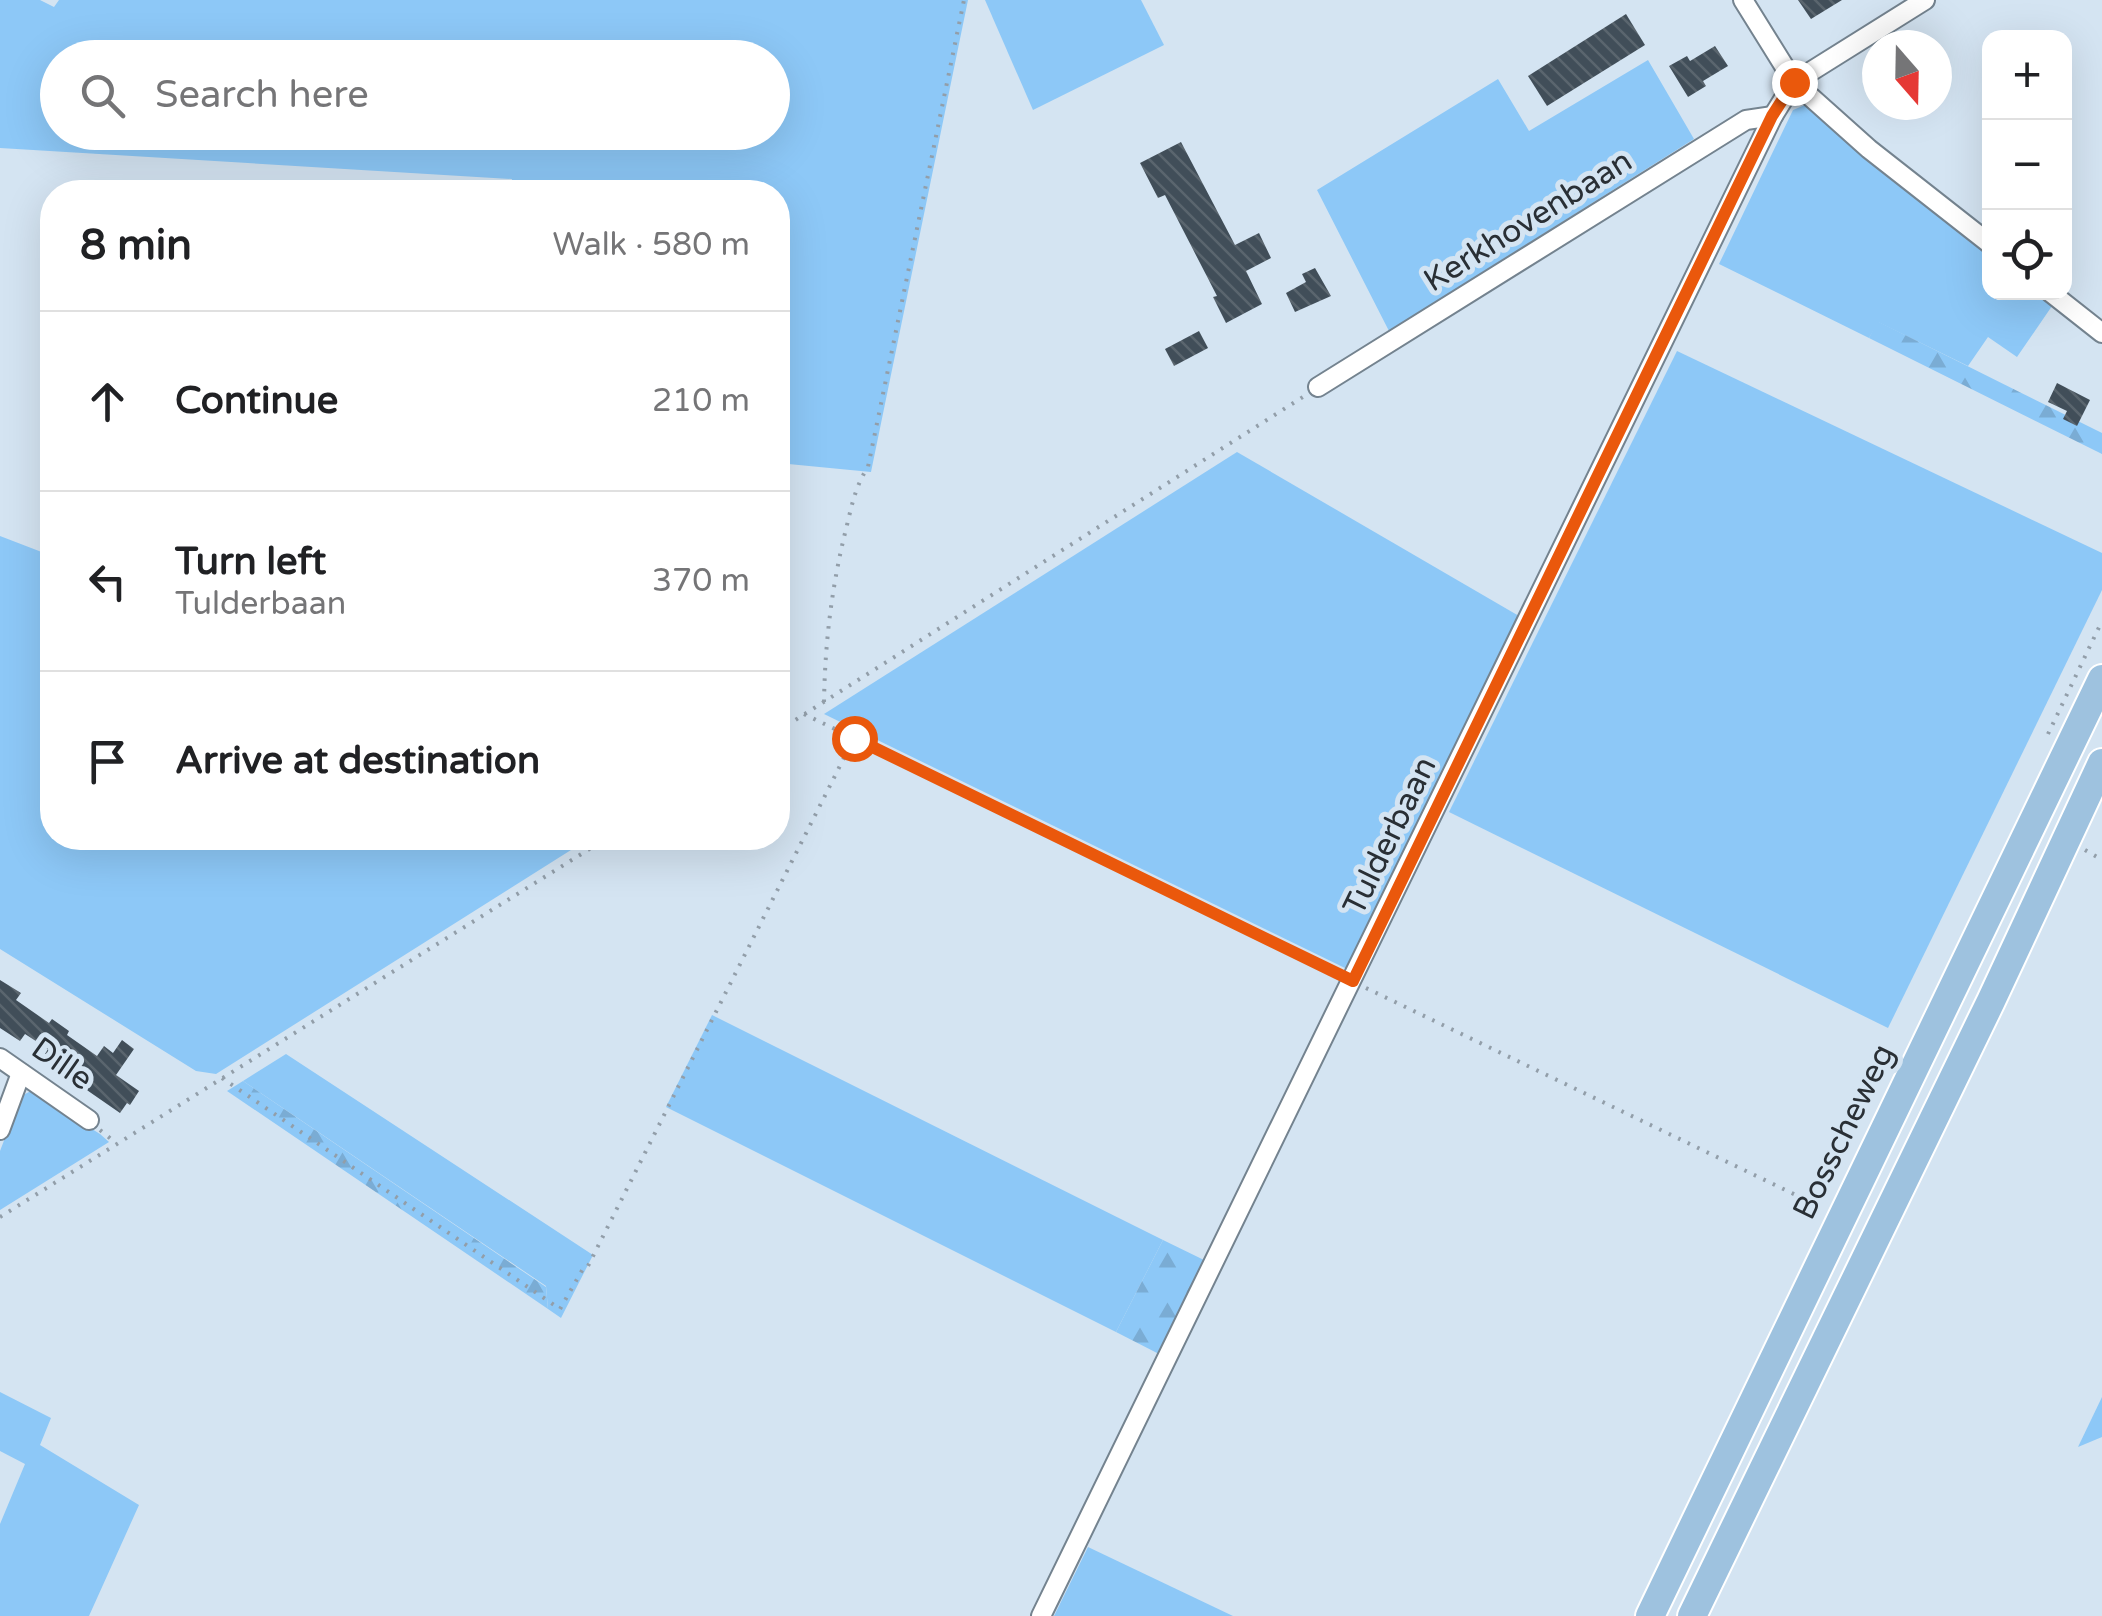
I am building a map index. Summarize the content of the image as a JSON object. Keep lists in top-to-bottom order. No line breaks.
{"streets":{"main road":["Bosscheweg"],"street":["Kerkhovenbaan","Tulderbaan","Dille"]},"crossings":[["Kerkhovenbaan","Tulderbaan"]],"north":"bottom","page":{"map_buttons":["+","−"],"search":"Search here","heading":["8 min","Walk · 580 m"],"list":[["Continue","210 m"],["Turn left","Tulderbaan","370 m"],"Arrive at destination"]}}
